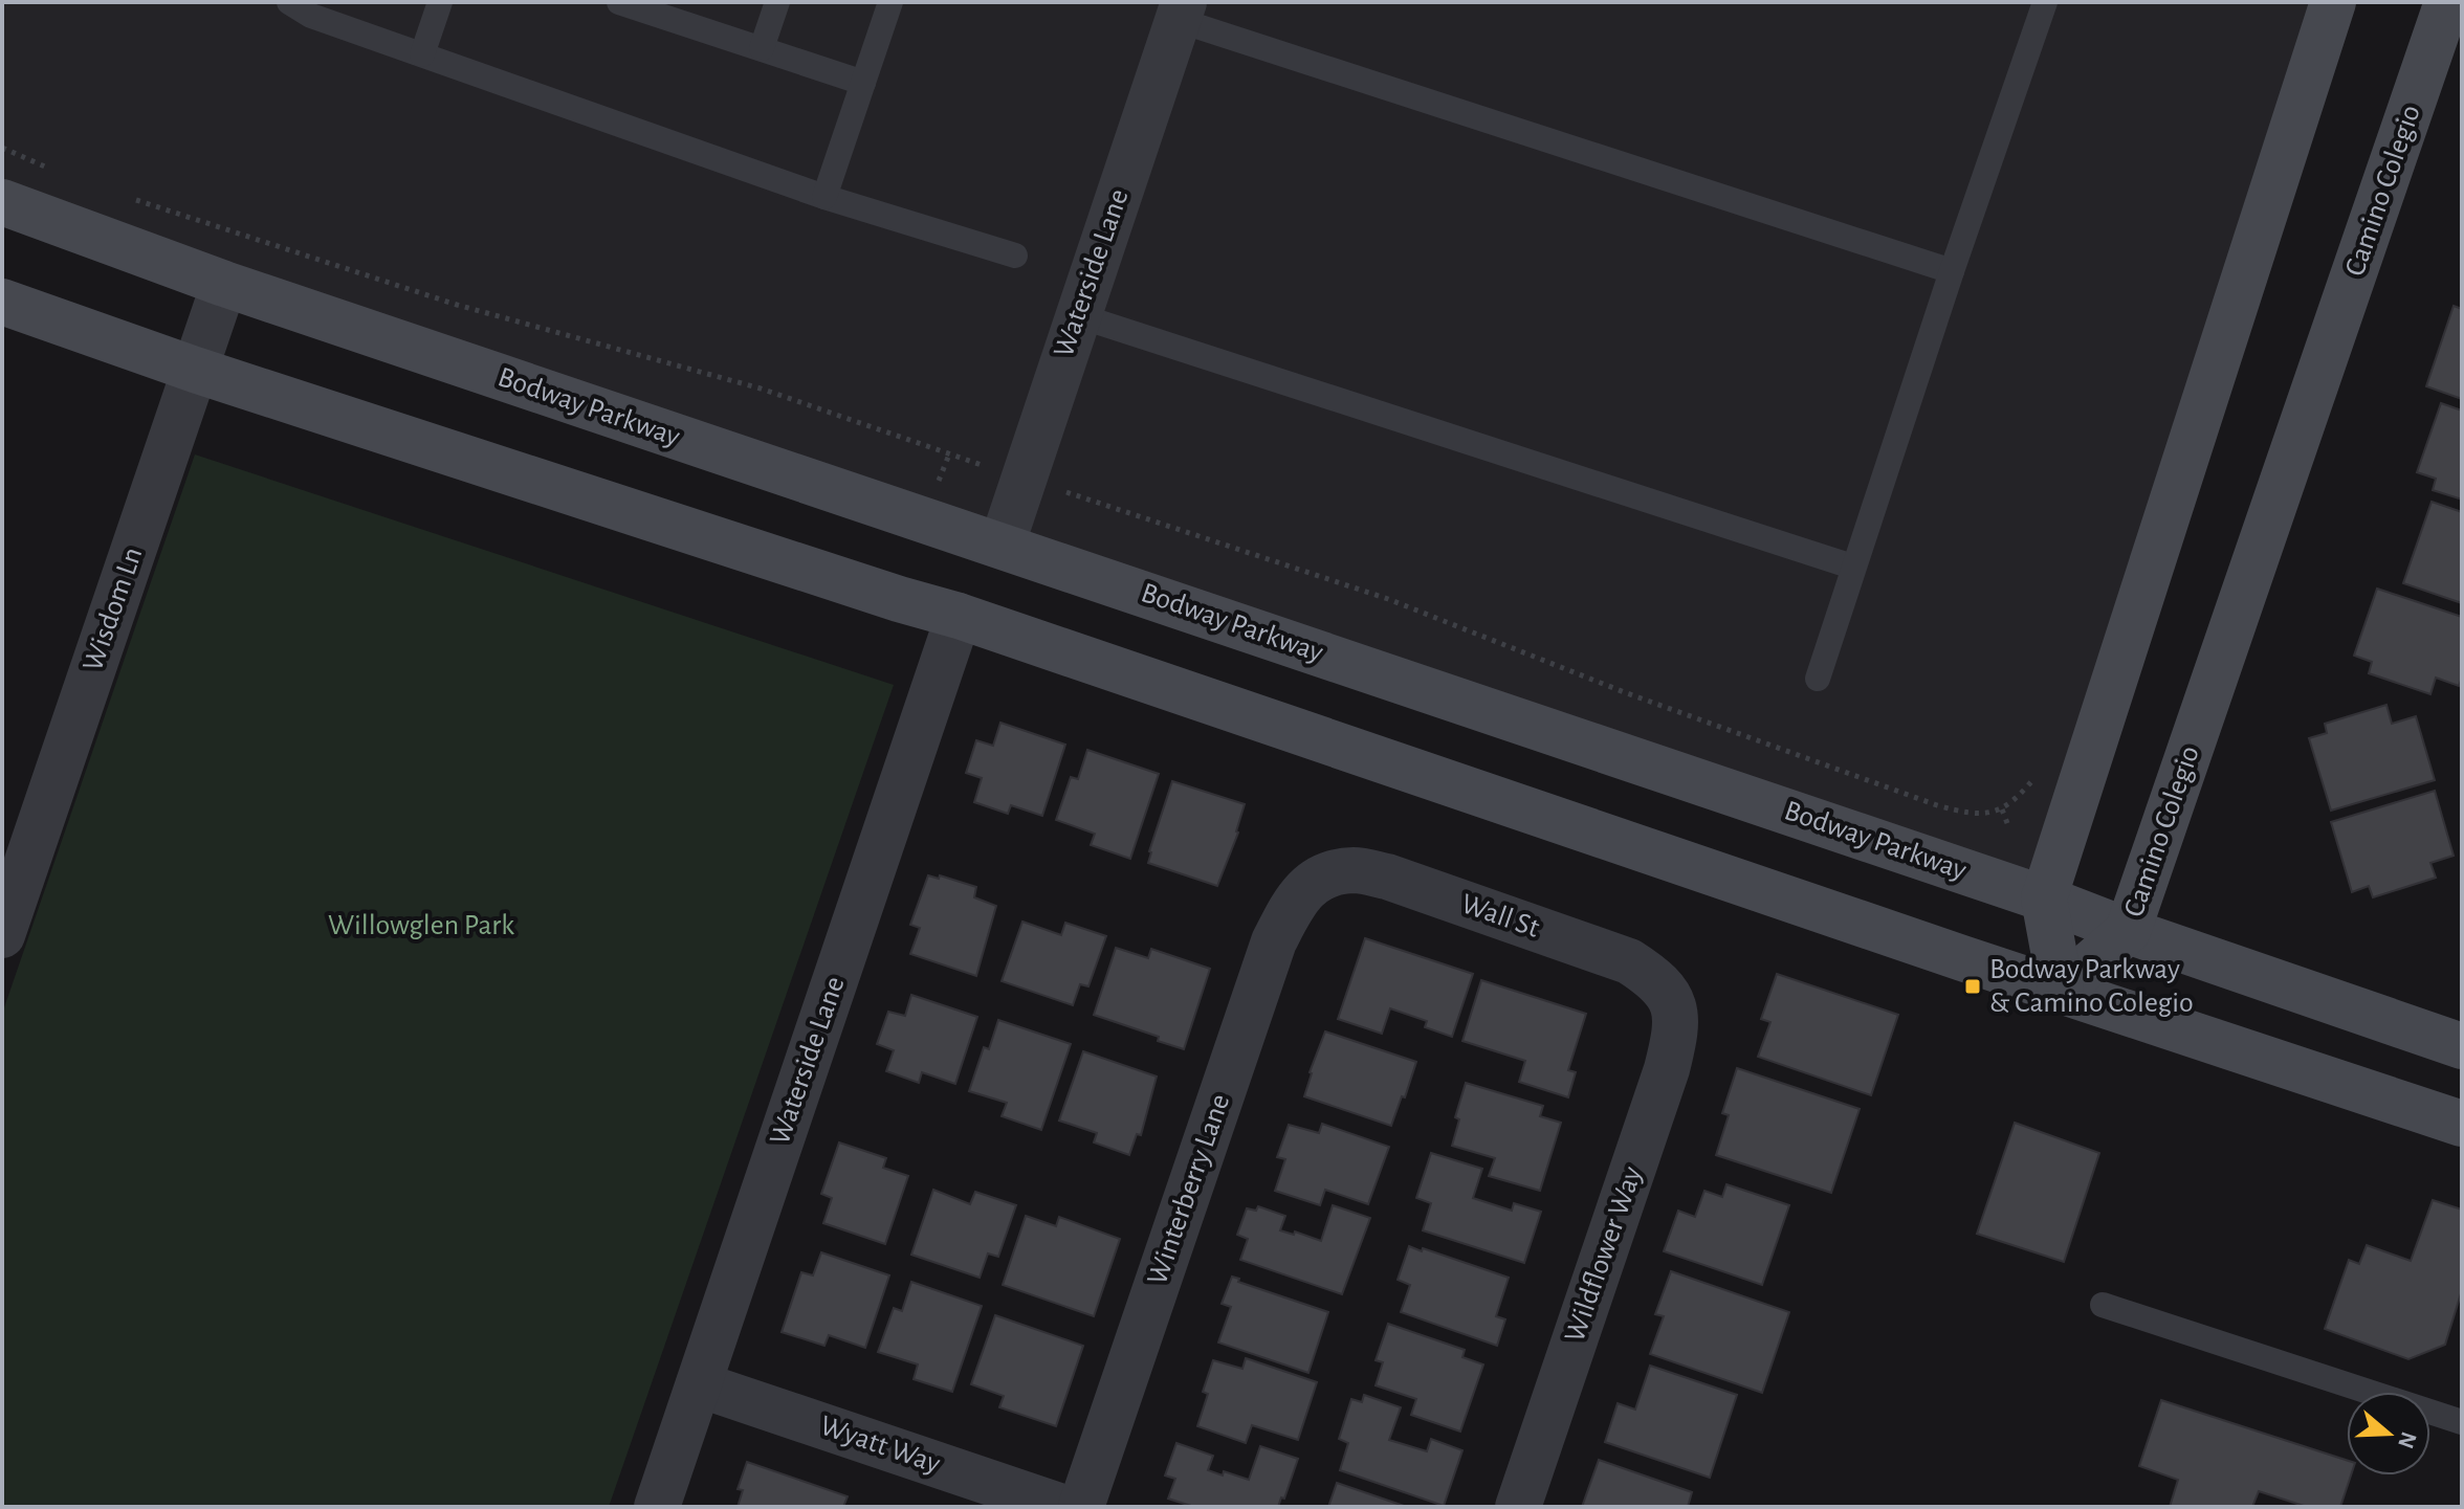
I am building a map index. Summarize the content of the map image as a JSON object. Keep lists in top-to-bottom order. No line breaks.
{"streets":{"street":["Camino Colegio","Waterside Lane","Bodway Parkway","Wisdom Ln","Wall St","Winterberry Lane","Wildflower Way","Wyatt Way"]},"crossings":[["Camino Colegio","Bodway Parkway"],["Waterside Lane","Bodway Parkway"],["Waterside Lane","Wyatt Way"],["Bodway Parkway","Wisdom Ln"],["Wall St","Winterberry Lane"],["Wall St","Wildflower Way"]],"parks":["Willowglen Park"],"places":{"transit":["Bodway Parkway & Camino Colegio"]},"north":"right"}
